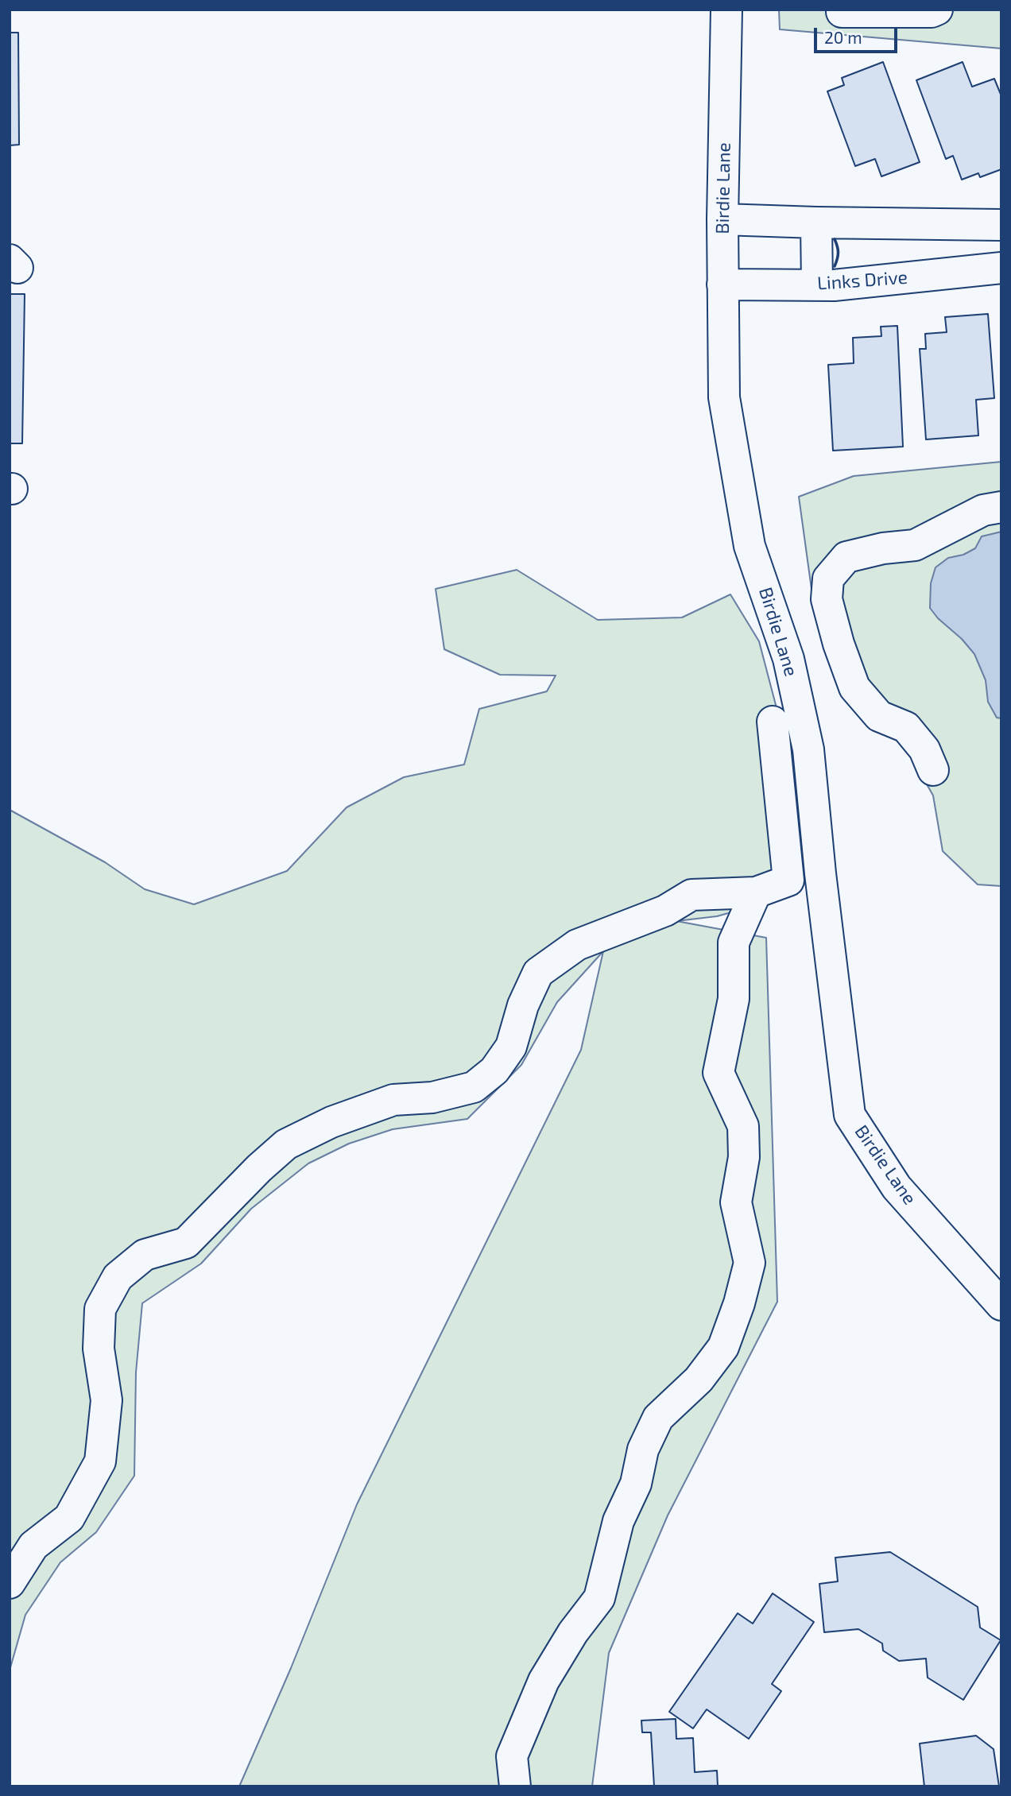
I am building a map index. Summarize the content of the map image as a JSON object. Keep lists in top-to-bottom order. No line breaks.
{"streets":{"street":["Birdie Lane","Links Drive"]},"crossings":[["Birdie Lane","Links Drive"]],"scale_bar":"20 m"}
